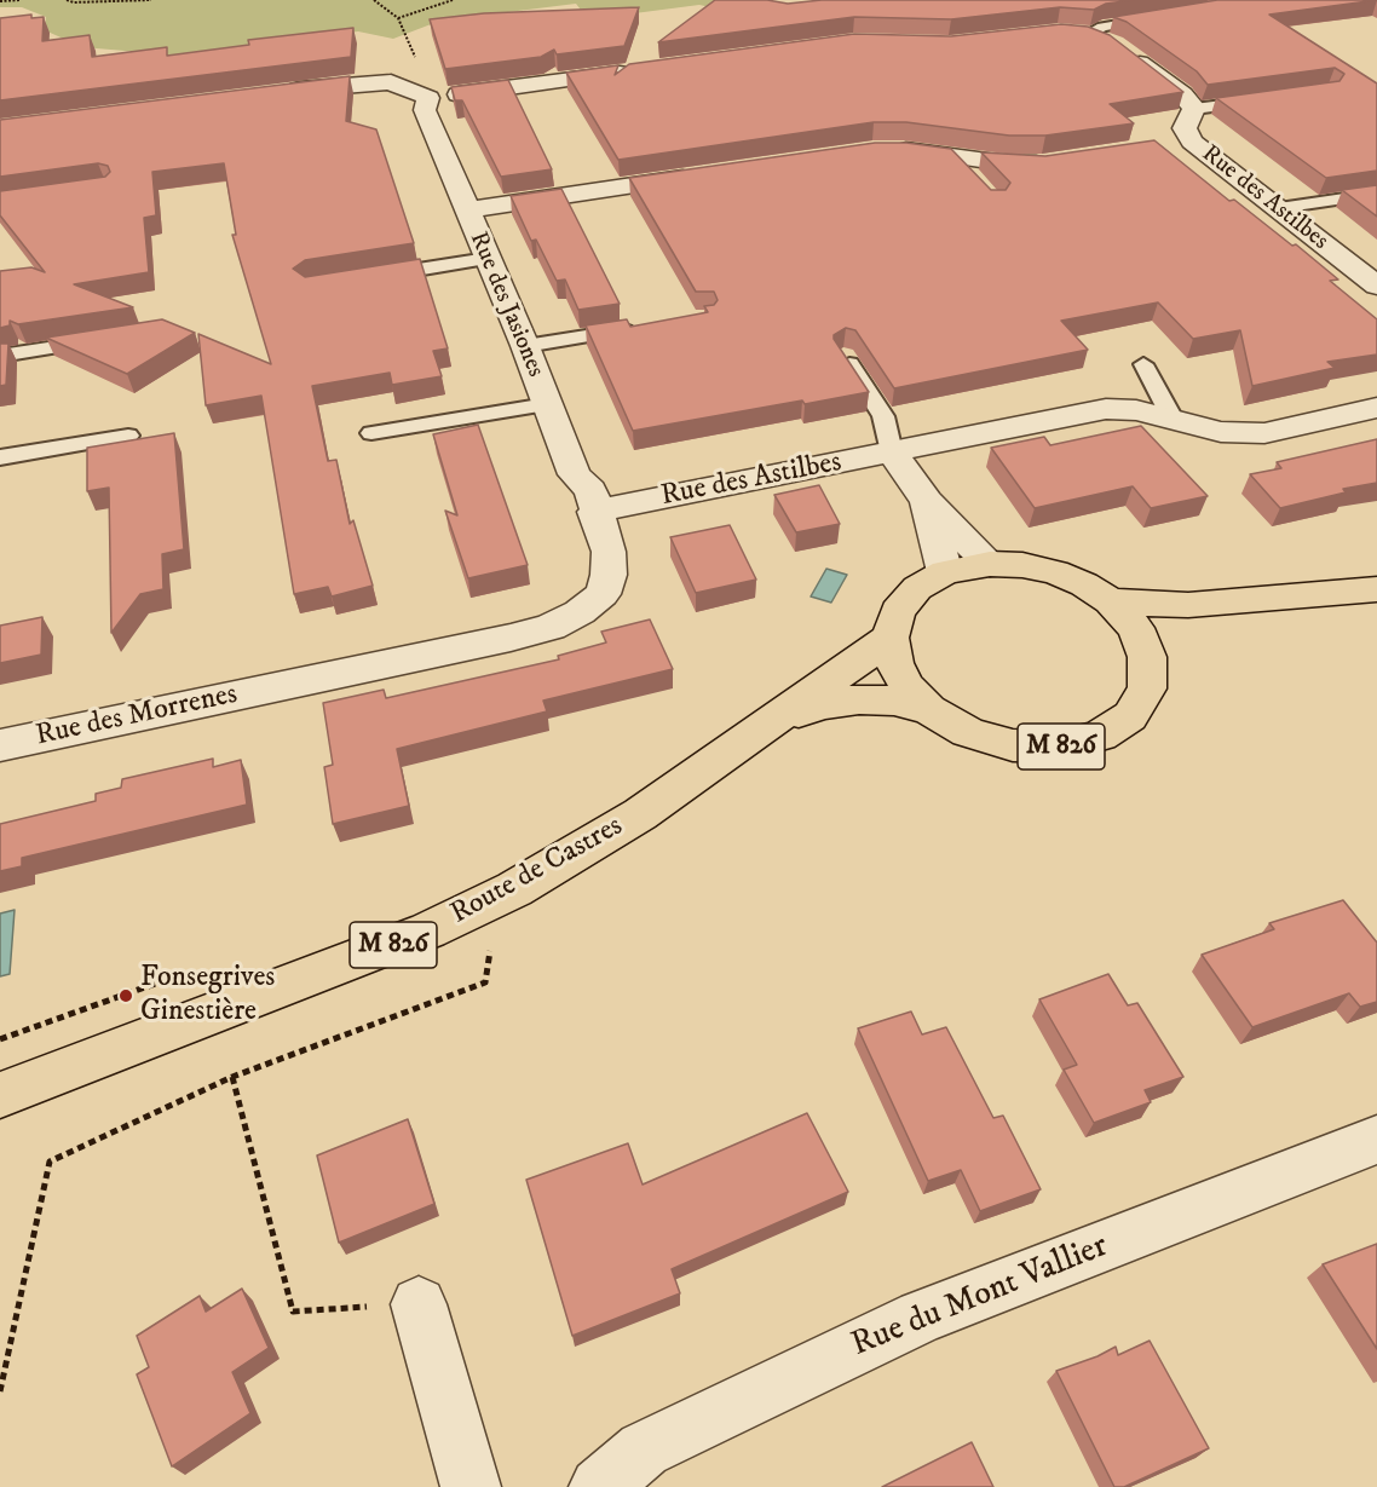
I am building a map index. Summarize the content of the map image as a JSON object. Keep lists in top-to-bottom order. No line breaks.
{"streets":{"main road":["M 826","Route de Castres"],"street":["Rue des Astilbes","Rue des Jasiones","Rue des Morrenes","Rue du Mont Vallier"]},"crossings":[["Rue des Astilbes","Rue des Jasiones"],["Rue des Jasiones","Rue des Morrenes"],["M 826","Route de Castres"]],"places":["Fonsegrives Ginestière"]}
